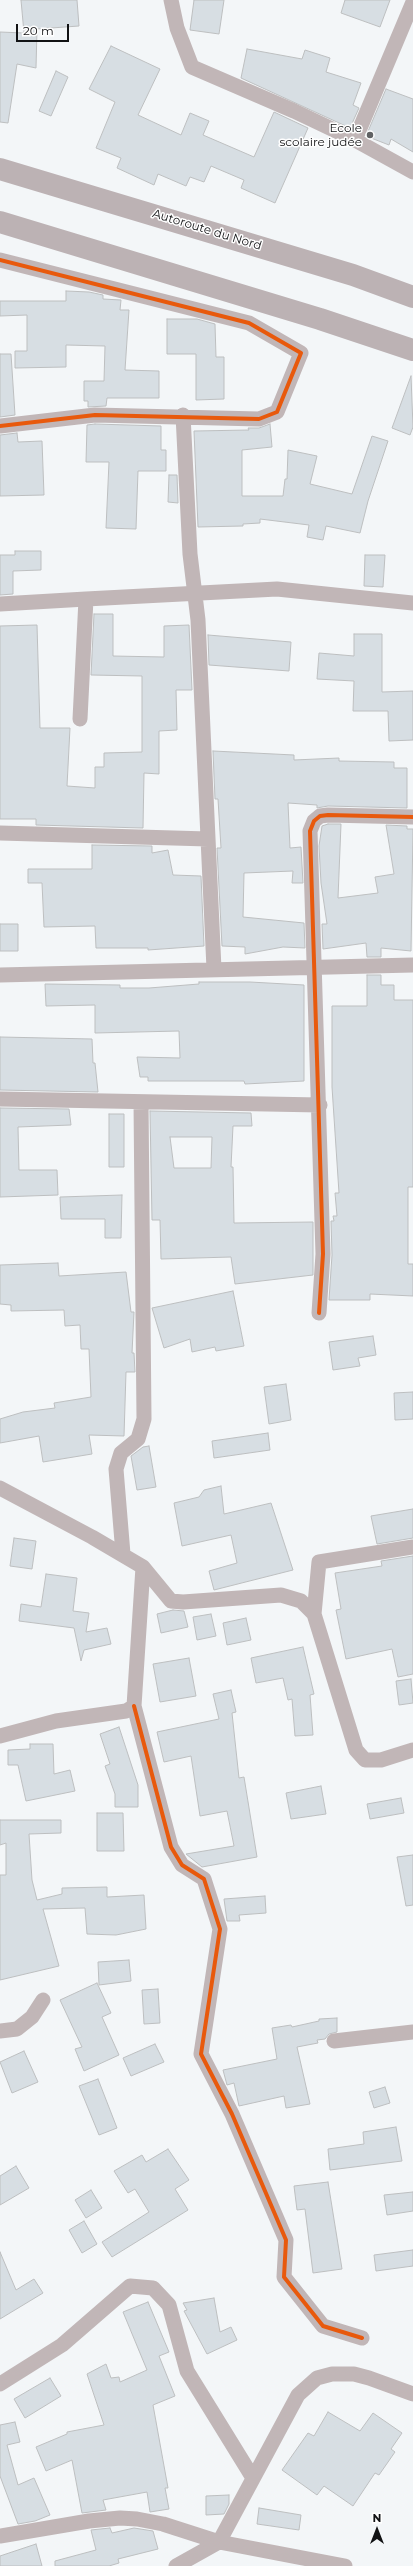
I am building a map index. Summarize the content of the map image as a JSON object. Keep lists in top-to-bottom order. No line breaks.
{"streets":{"highway":["Autoroute du Nord"]},"places":["Ecole scolaire judée"],"scale_bar":"20 m","north":"top"}
